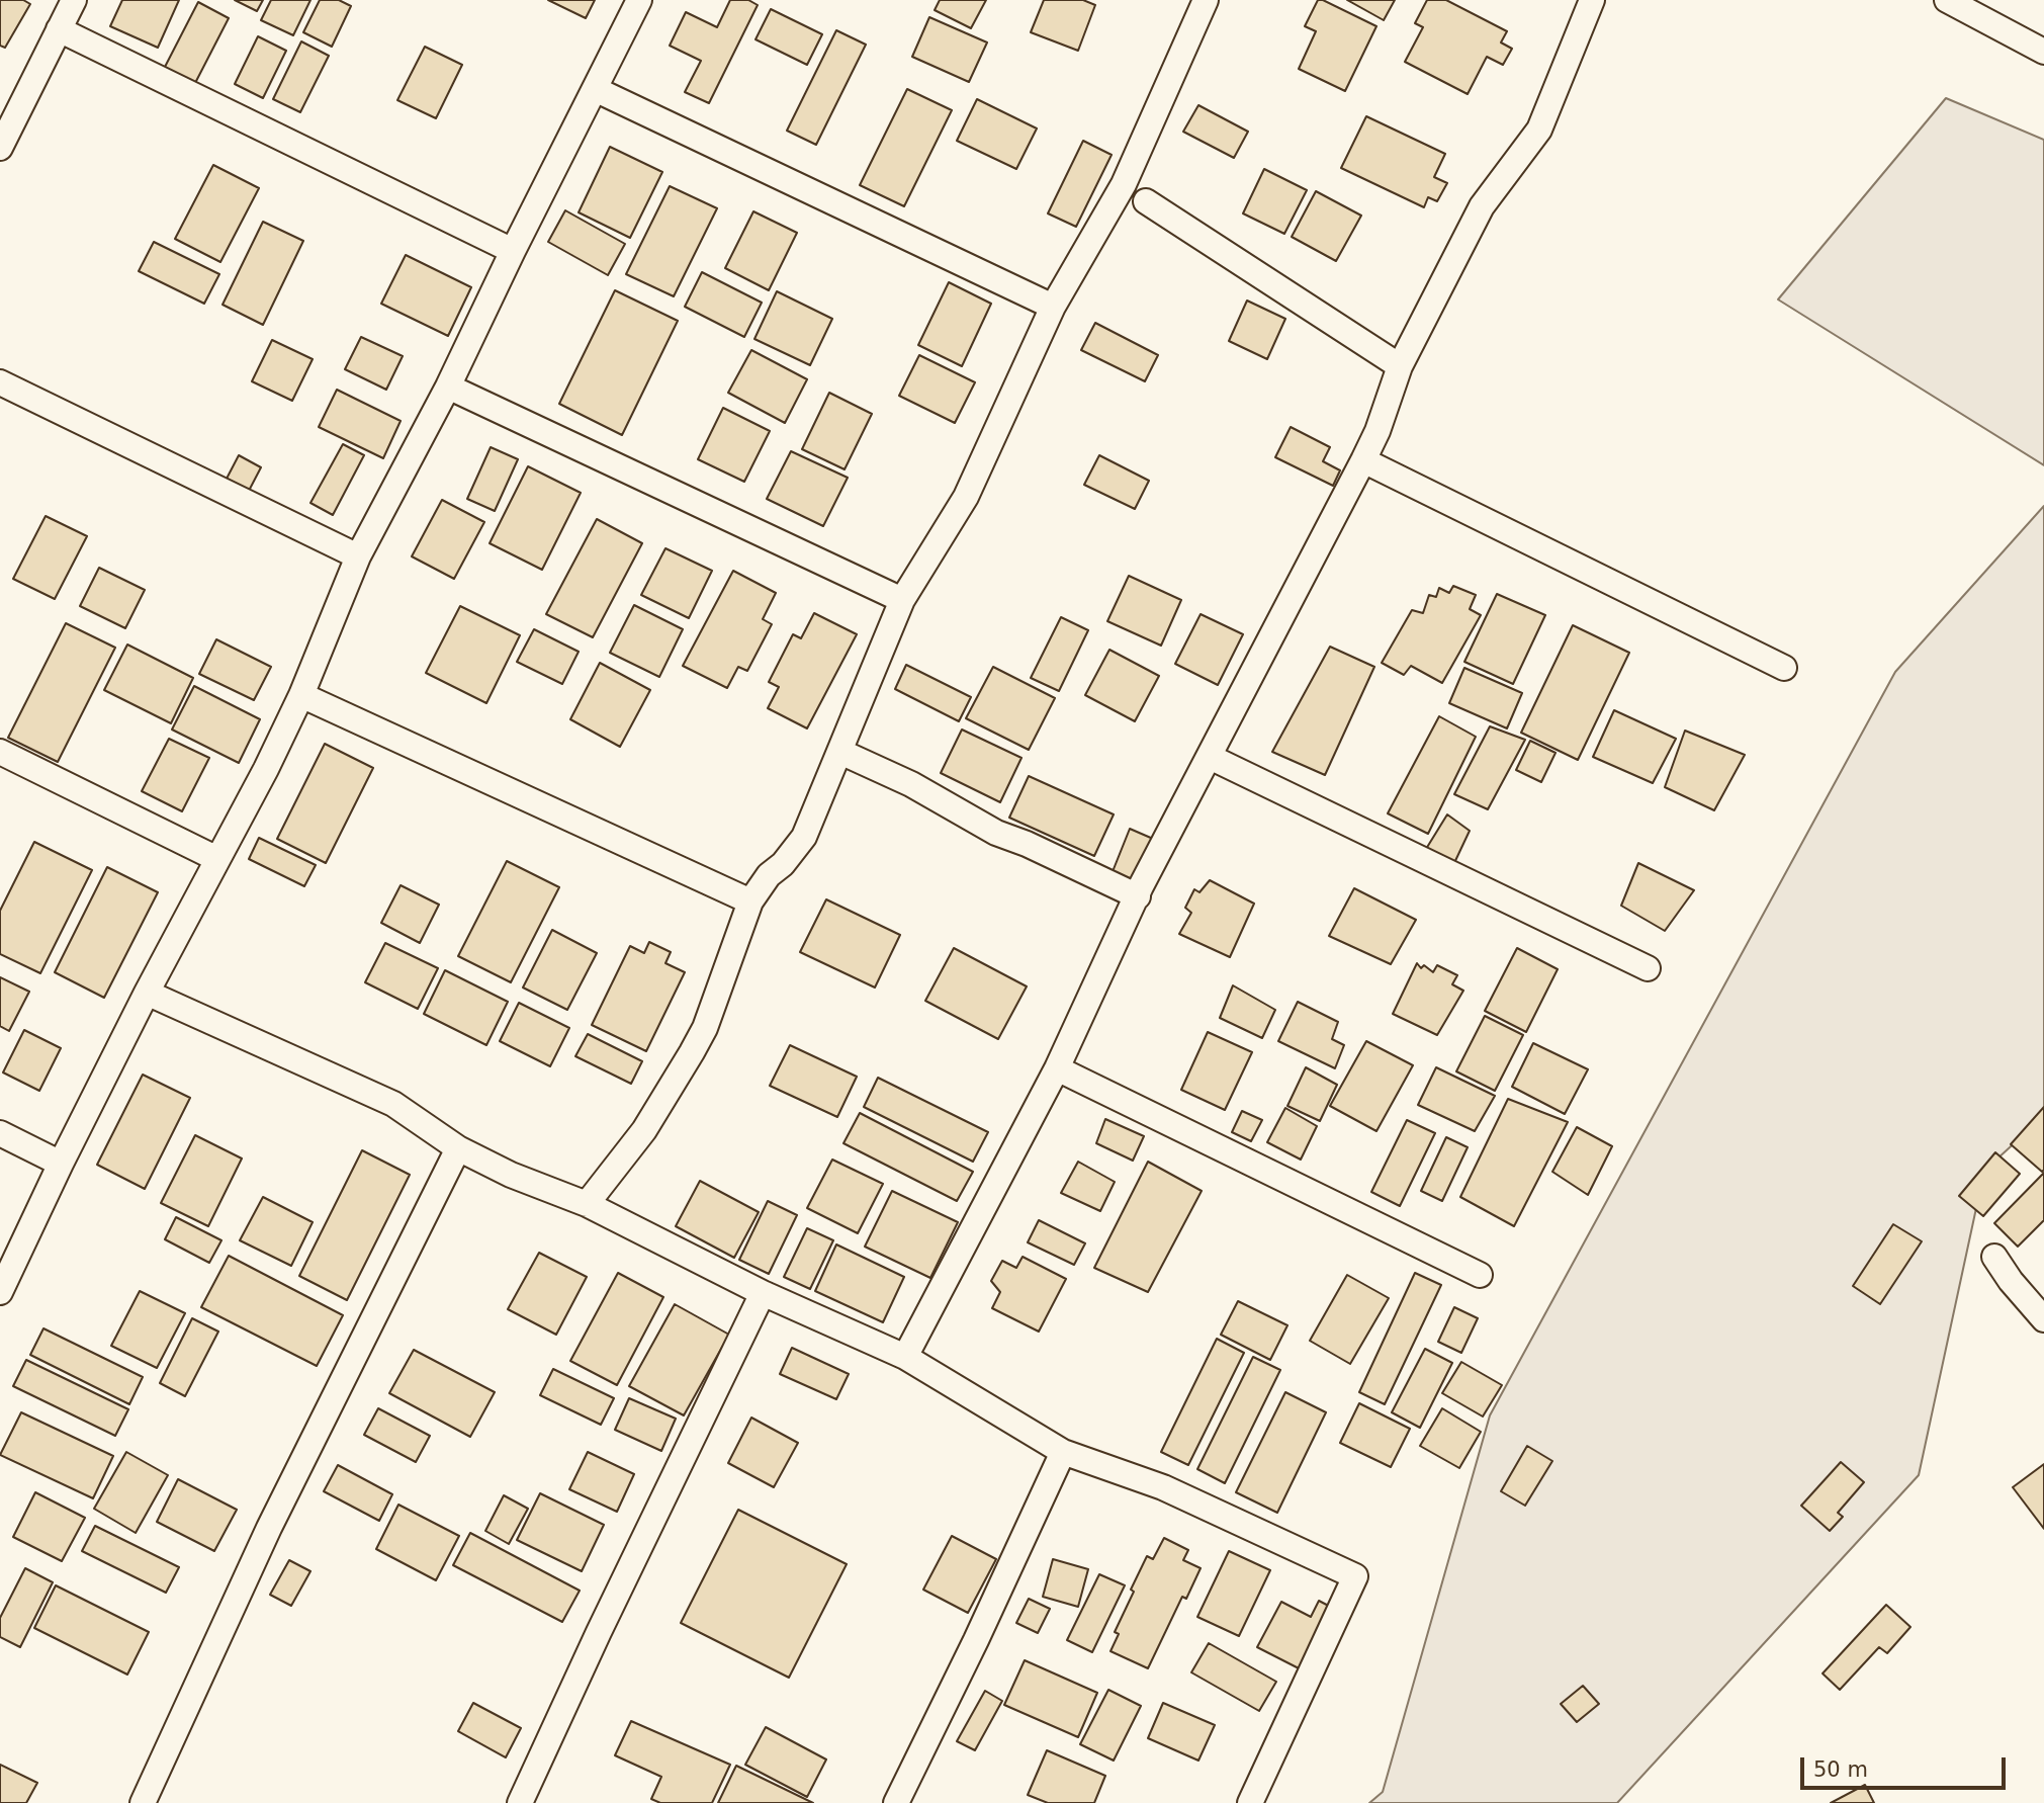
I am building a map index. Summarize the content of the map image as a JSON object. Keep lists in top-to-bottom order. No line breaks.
{"scale_bar":"50 m"}
